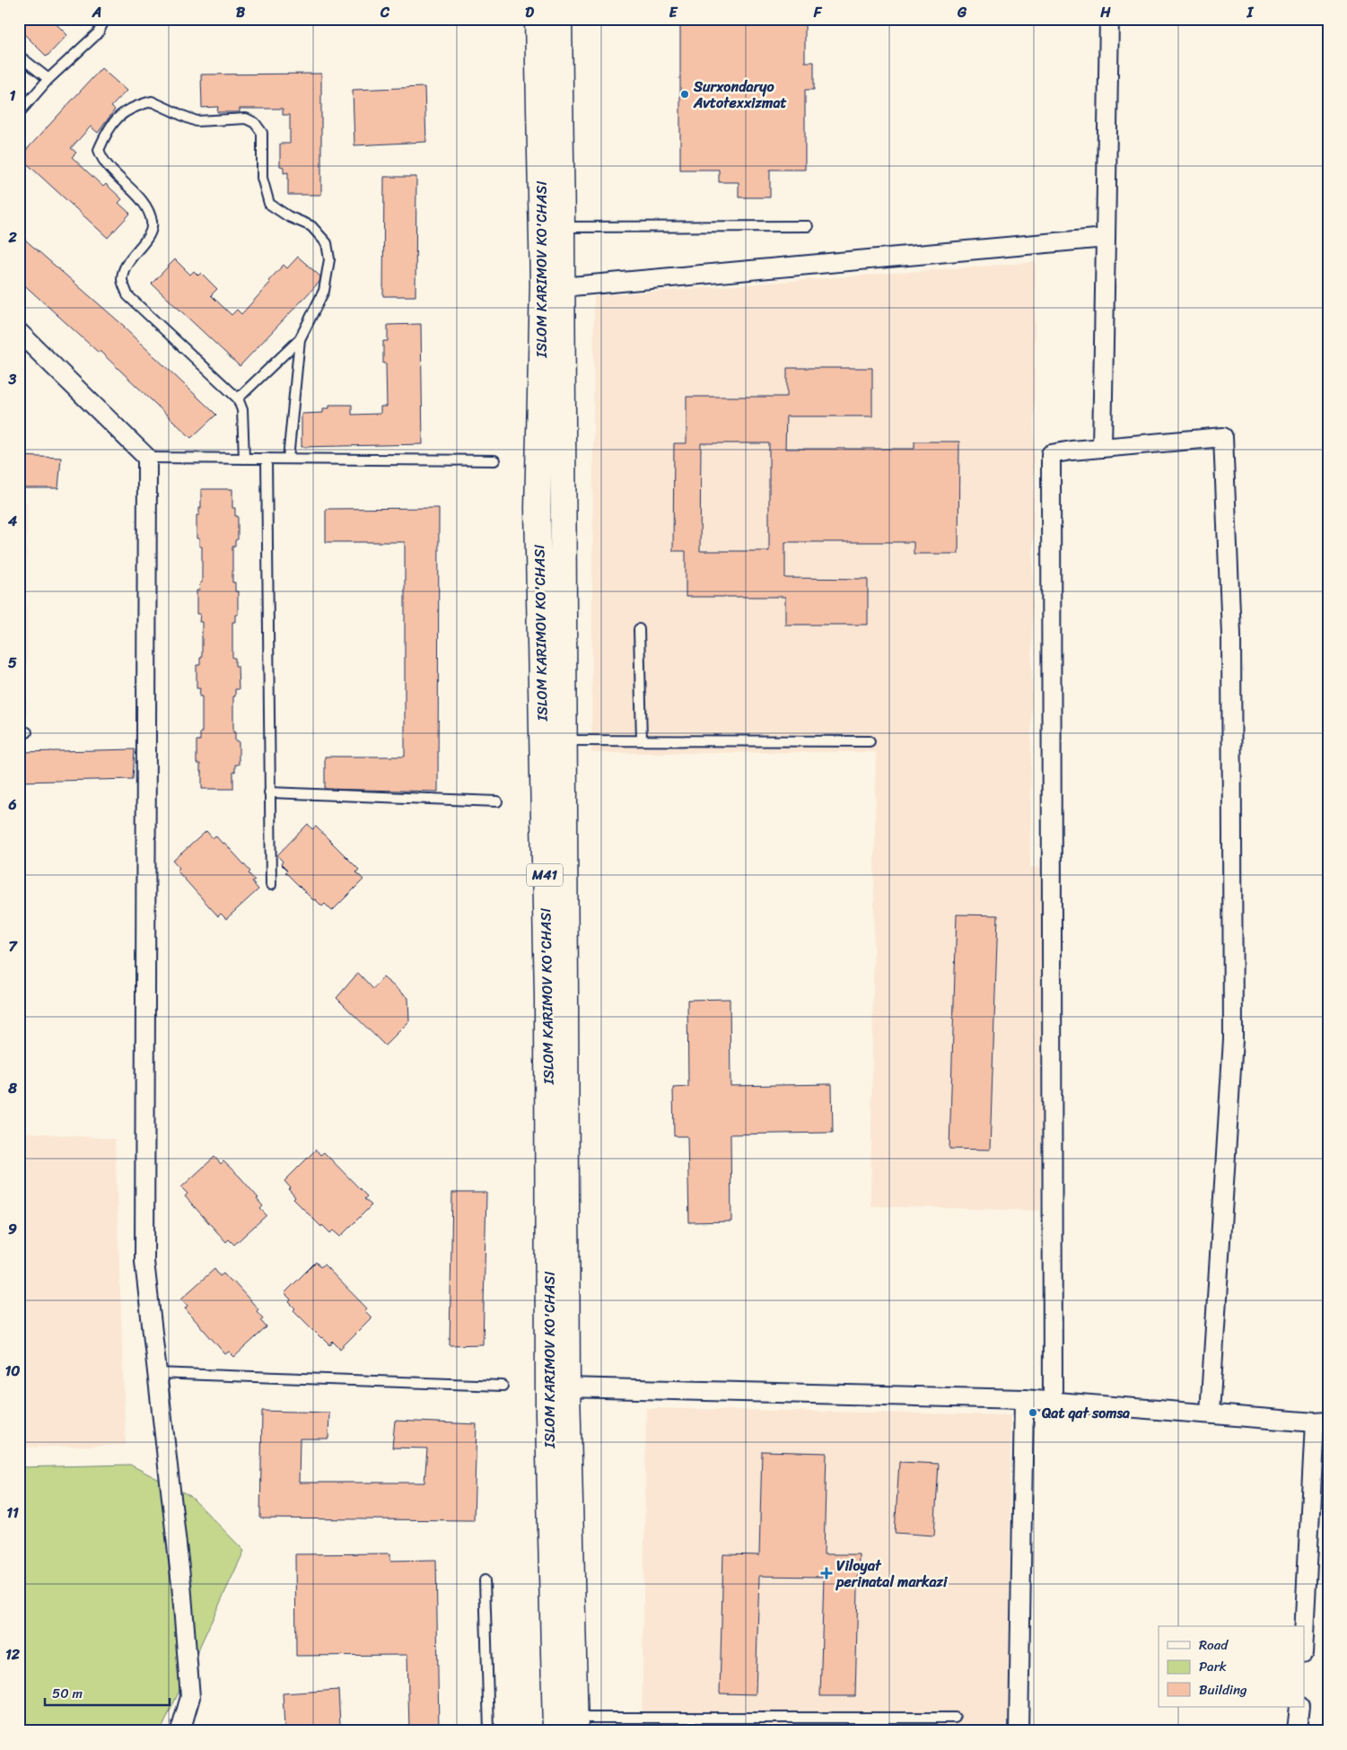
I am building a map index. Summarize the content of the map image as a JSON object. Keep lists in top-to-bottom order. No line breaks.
{"streets":{"main road":["ISLOM KARIMOV KO'CHASI","M41"]},"places":{"other":["Surxondaryo Avtotexxizmat","Qat qat somsa"],"health":["Viloyat perinatal markazi"]},"legend":["Road","Park","Building"],"scale_bar":"50 m","grid":{"columns":["A","B","C","D","E","F","G","H","I"],"rows":["1","2","3","4","5","6","7","8","9","10","11","12"]}}
